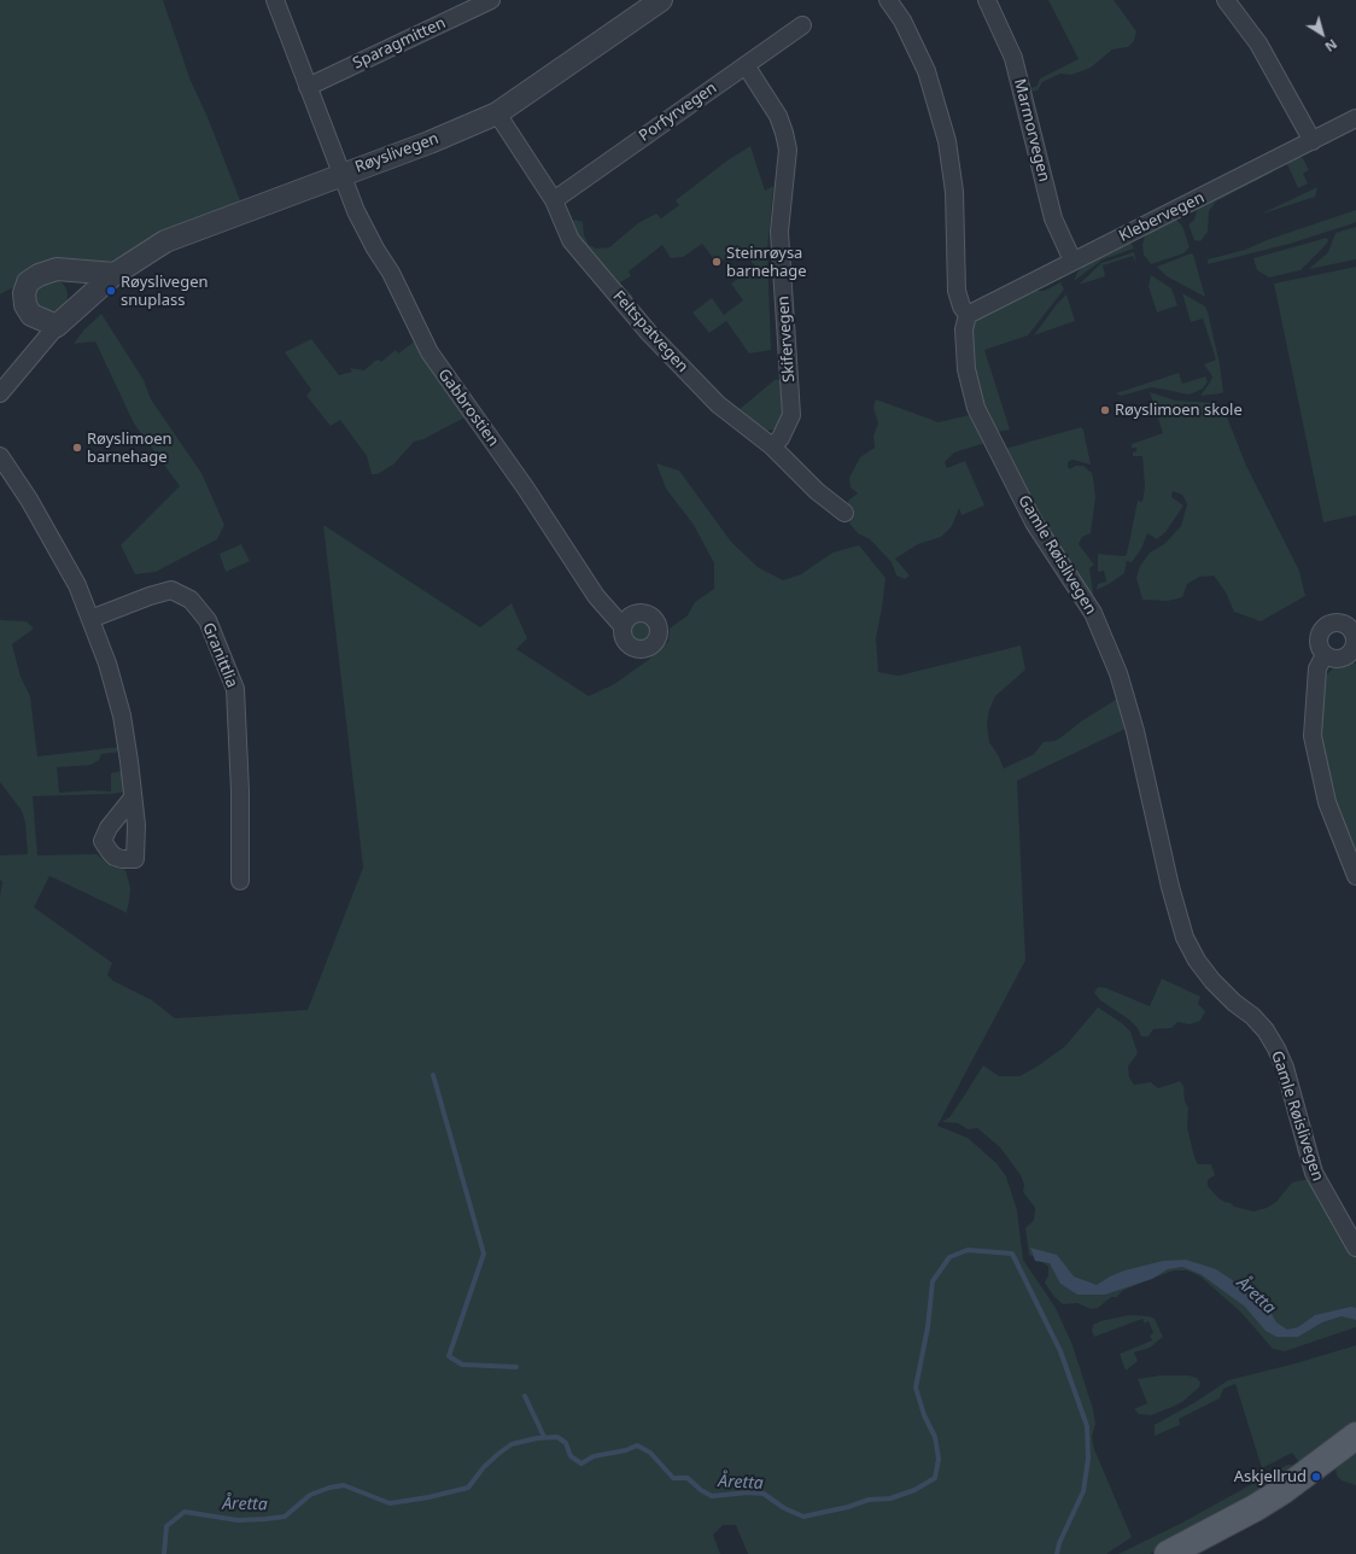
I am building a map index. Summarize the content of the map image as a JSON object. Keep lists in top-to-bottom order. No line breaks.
{"streets":{"street":["Sparagmitten","Porfyrvegen","Marmorvegen","Røyslivegen","Klebervegen","Feltspatvegen","Skifervegen","Gabbrostien","Gamle Røislivegen","Granittlia"]},"crossings":[["Porfyrvegen","Feltspatvegen"],["Porfyrvegen","Skifervegen"],["Marmorvegen","Klebervegen"],["Røyslivegen","Feltspatvegen"],["Røyslivegen","Gabbrostien"],["Klebervegen","Gamle Røislivegen"],["Feltspatvegen","Skifervegen"]],"water":["Åretta"],"places":["Steinrøysa barnehage","Røyslivegen snuplass","Røyslimoen skole","Røyslimoen barnehage","Askjellrud"],"north":"bottom right"}
